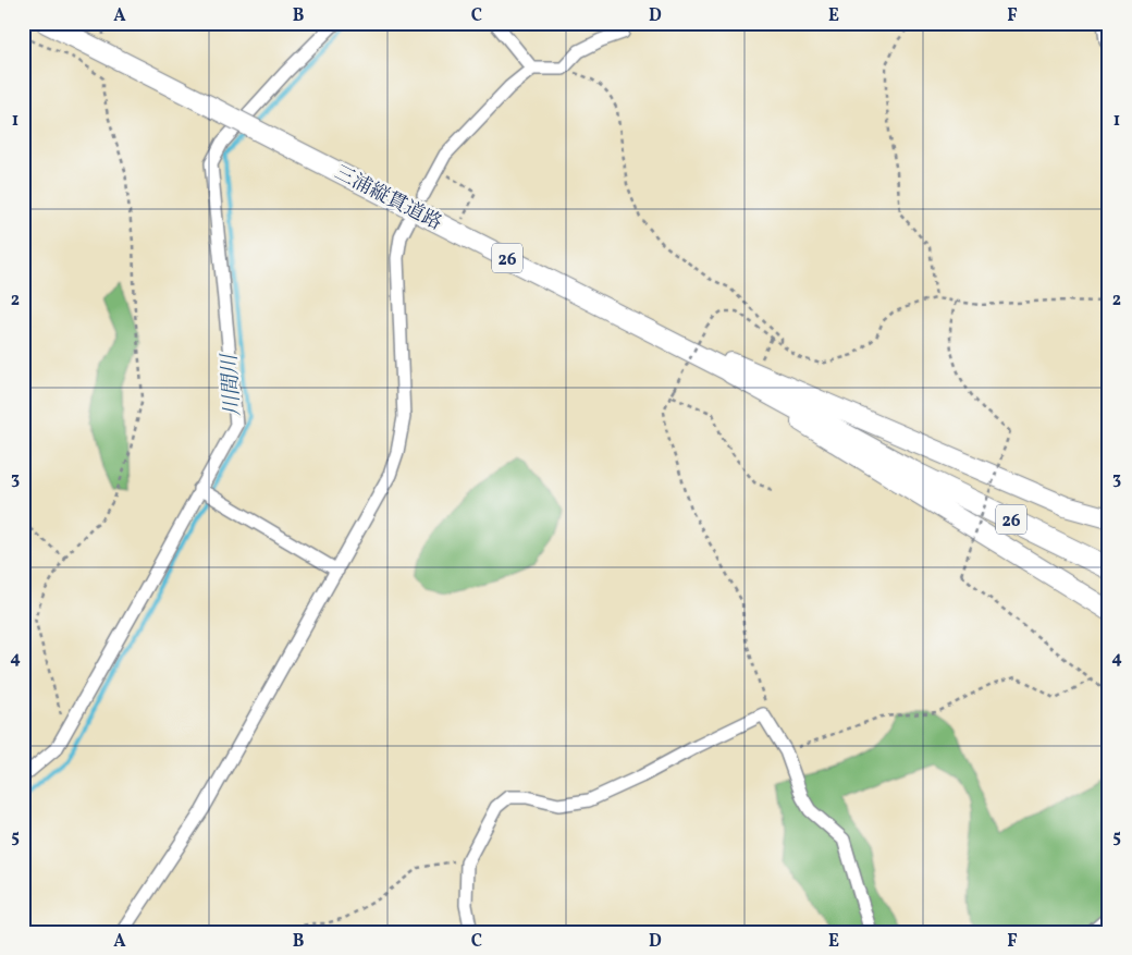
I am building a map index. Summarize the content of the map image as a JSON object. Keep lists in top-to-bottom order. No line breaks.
{"streets":{"highway":["26"],"main road":["三浦縦貫道路"]},"crossings":[["三浦縦貫道路","26"]],"water":["川間川"],"grid":{"columns":["A","B","C","D","E","F"],"rows":["1","2","3","4","5"]}}
